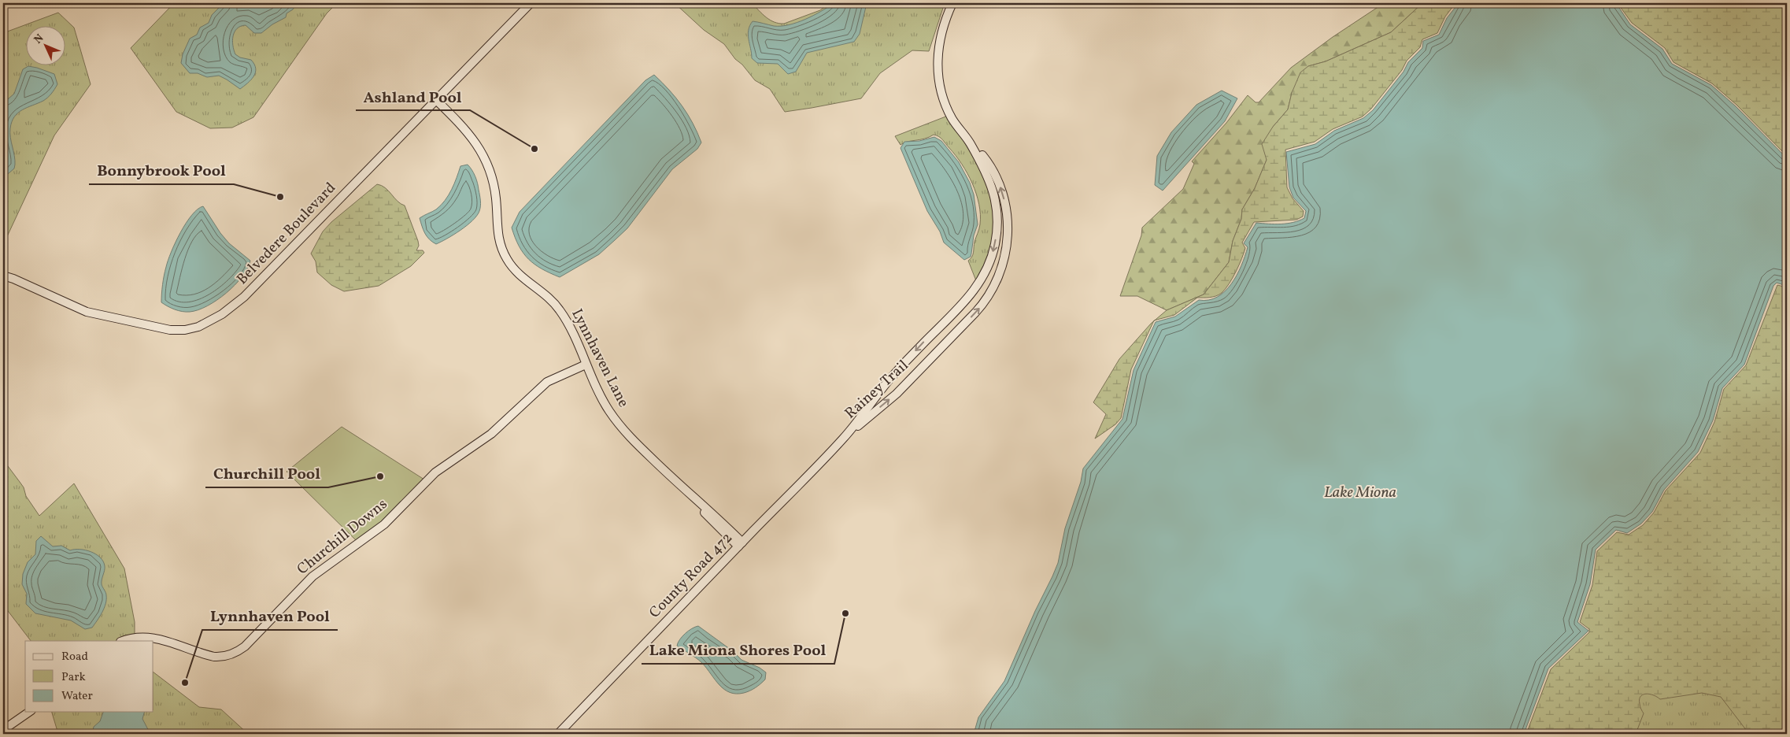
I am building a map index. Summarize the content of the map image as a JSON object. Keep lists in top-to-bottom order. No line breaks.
{"streets":{"street":["Belvedere Boulevard","Lynnhaven Lane","Rainey Trail","Churchill Downs","County Road 472"]},"crossings":[["Belvedere Boulevard","Lynnhaven Lane"],["Lynnhaven Lane","Churchill Downs"],["Lynnhaven Lane","County Road 472"],["Rainey Trail","County Road 472"]],"water":["Lake Miona"],"places":["Ashland Pool","Bonnybrook Pool","Churchill Pool","Lake Miona Shores Pool","Lynnhaven Pool"],"legend":["Road","Park","Water"],"north":"top left"}
